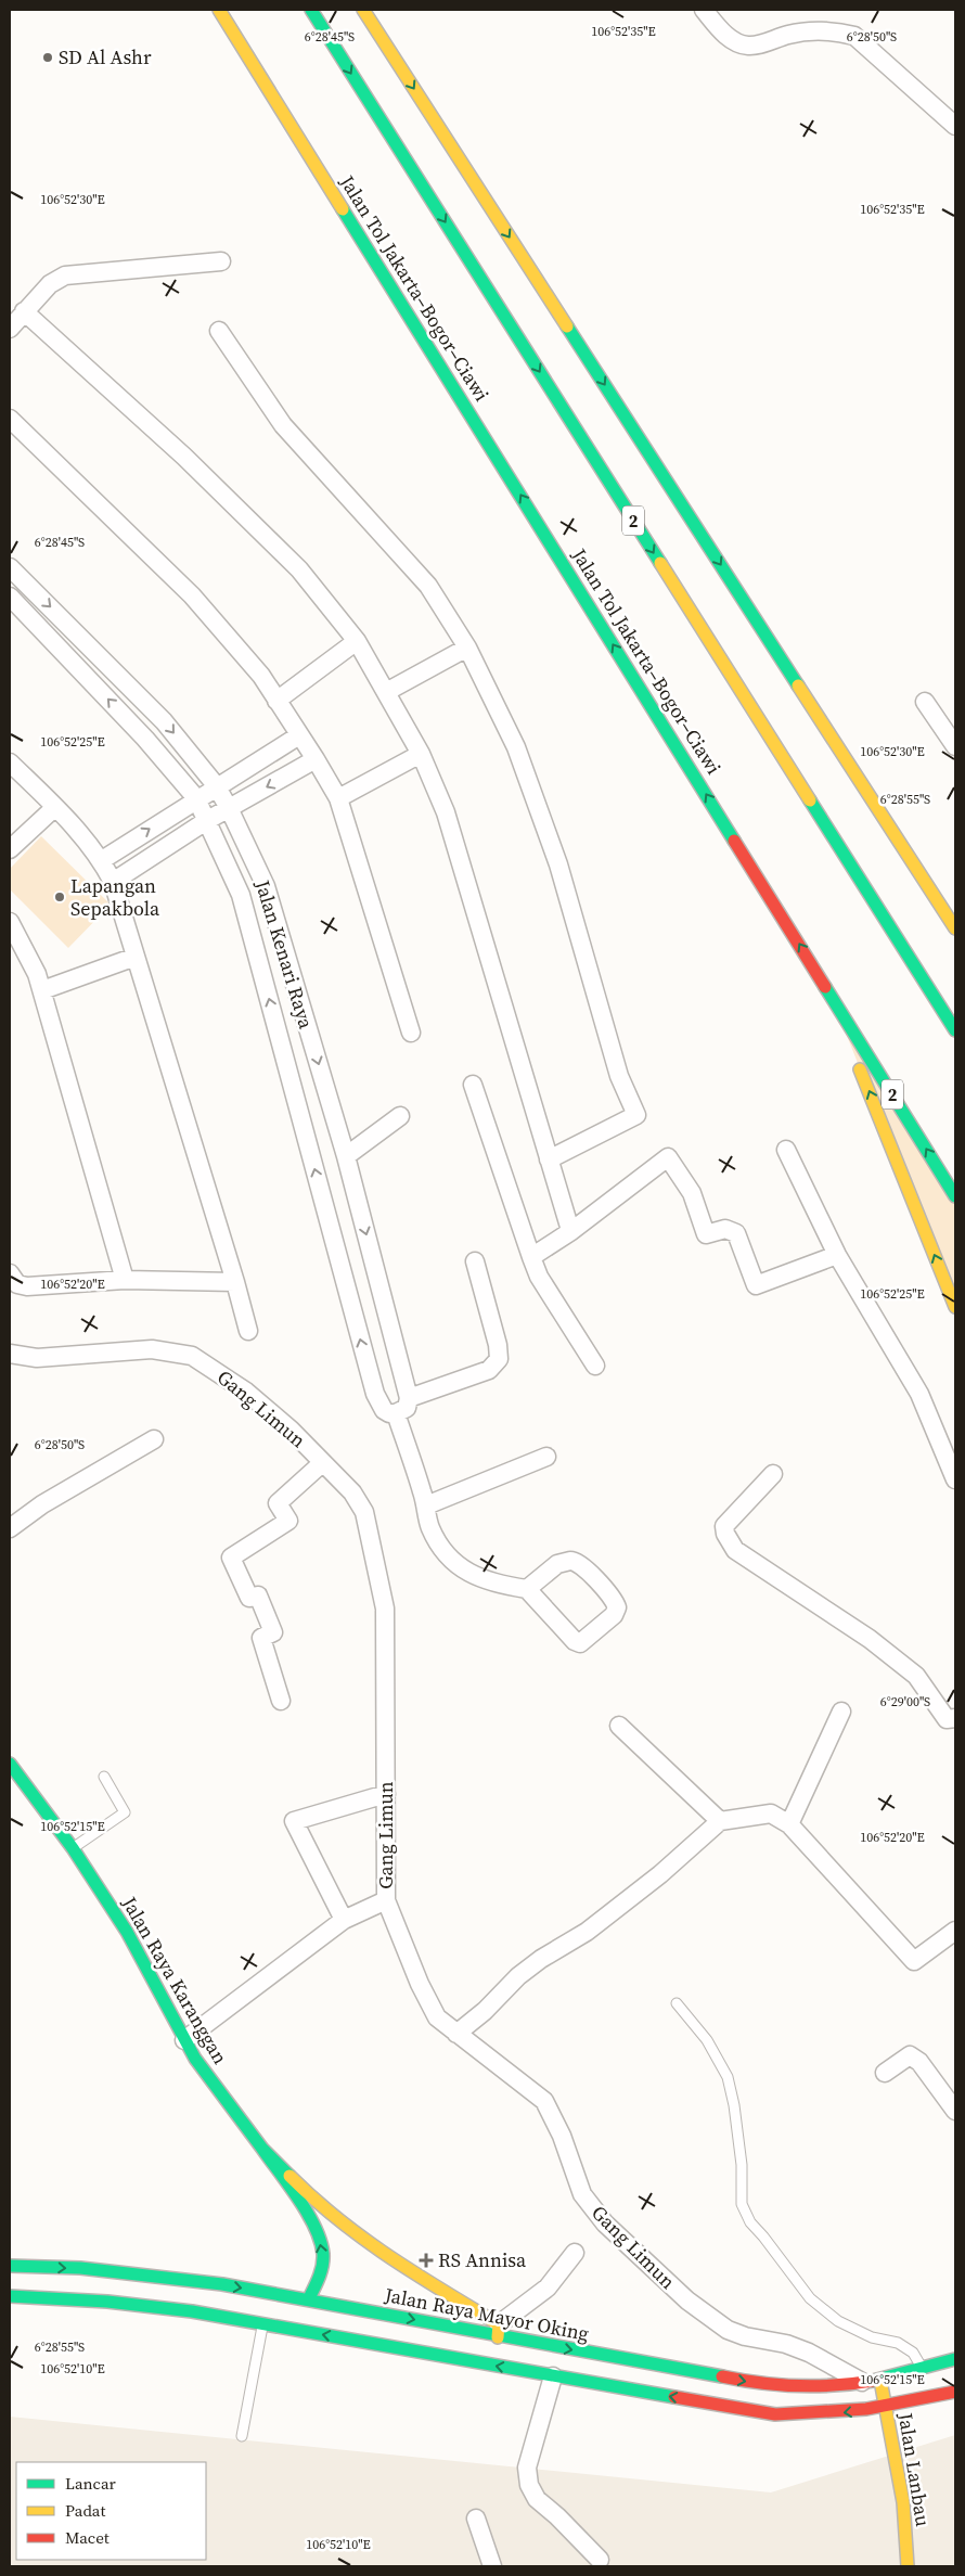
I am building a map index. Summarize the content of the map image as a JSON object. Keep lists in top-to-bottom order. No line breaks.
{"streets":{"main road":["Jalan Tol Jakarta–Bogor–Ciawi","2","Jalan Raya Karanggan","Jalan Raya Mayor Oking","Jalan Lanbau"],"street":["Jalan Kenari Raya","Gang Limun"]},"crossings":[["Gang Limun","Jalan Raya Mayor Oking"],["Jalan Raya Karanggan","Jalan Raya Mayor Oking"],["Jalan Raya Mayor Oking","Jalan Lanbau"]],"places":{"other":["SD Al Ashr","Lapangan Sepakbola"],"health":["RS Annisa"]},"legend":["Lancar","Padat","Macet"],"coordinates":["106°52'35\"E","6°28'45\"S","6°28'50\"S","106°52'30\"E","106°52'25\"E","6°28'55\"S","106°52'20\"E","6°29'00\"S","106°52'15\"E","106°52'10\"E"]}
